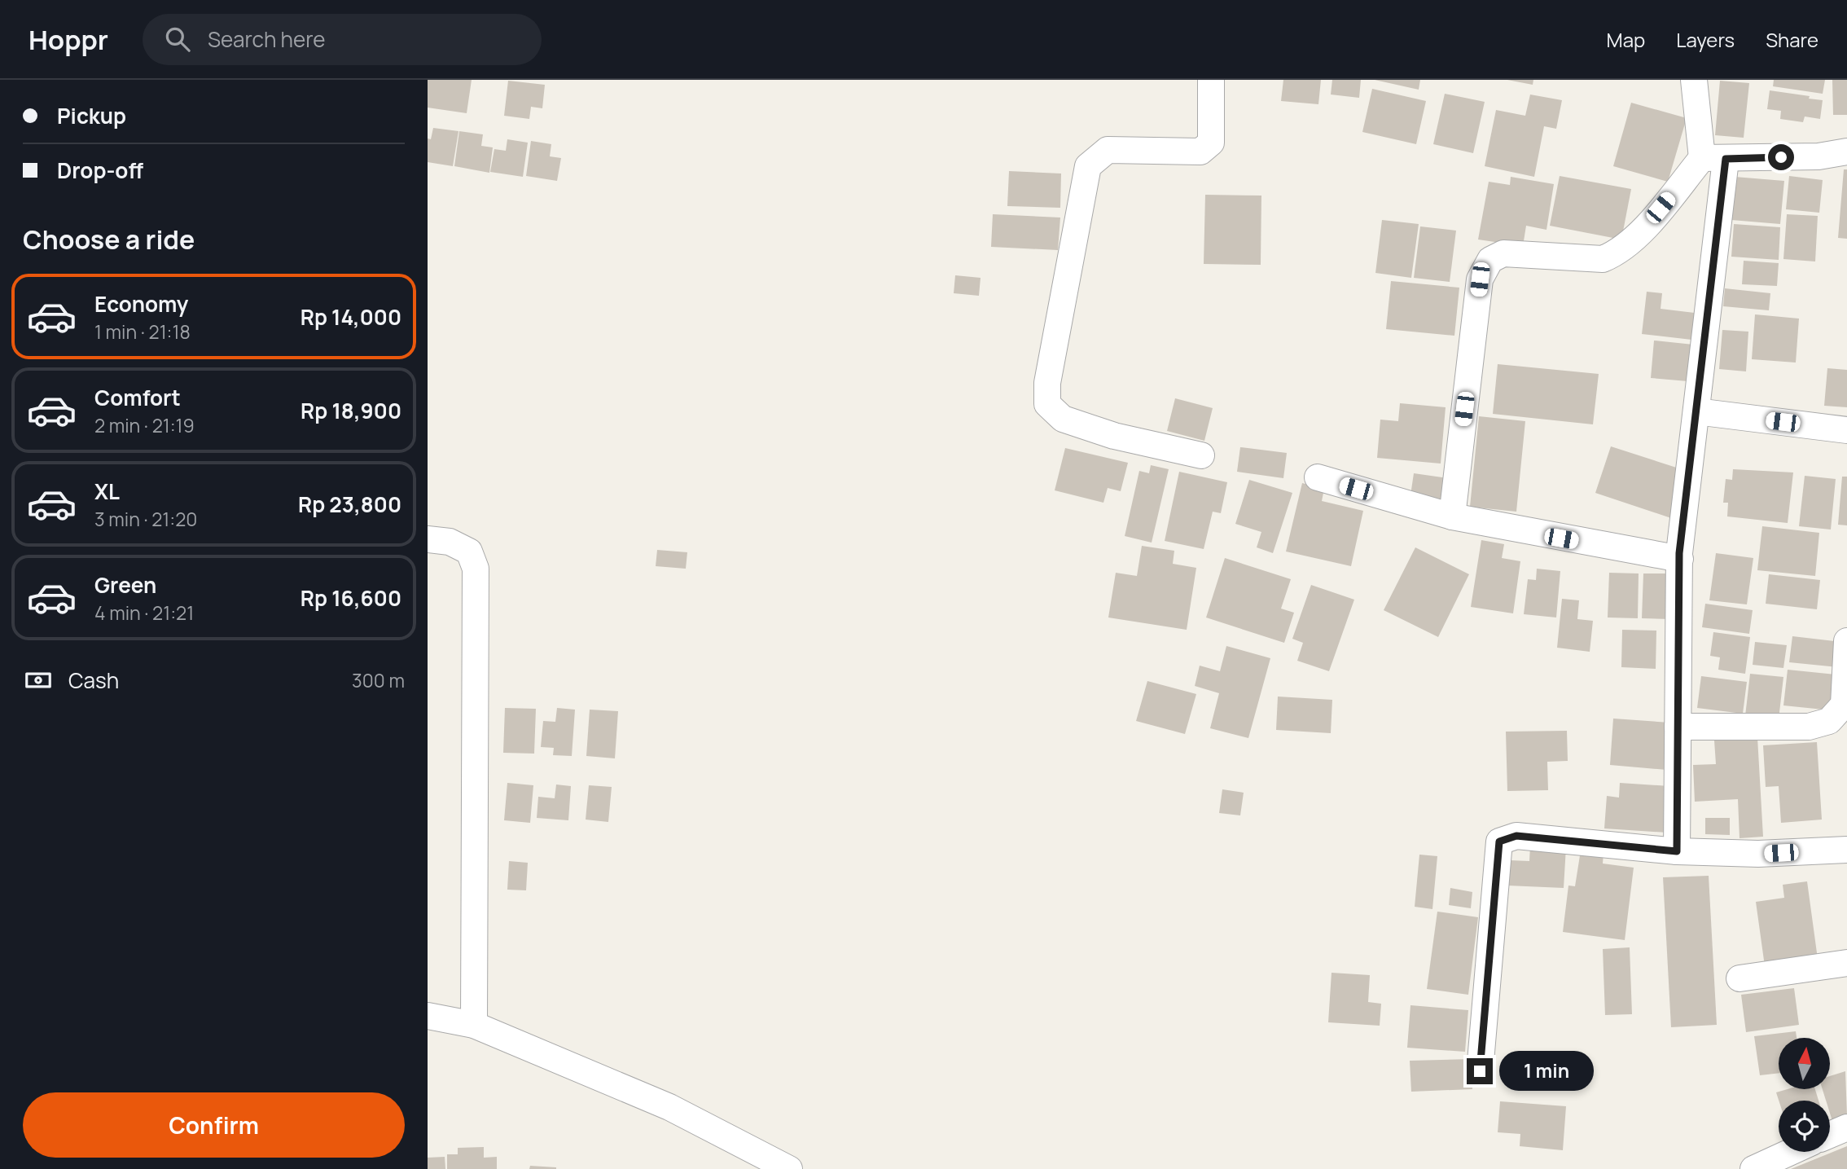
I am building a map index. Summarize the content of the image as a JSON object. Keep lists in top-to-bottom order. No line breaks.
{"north":"top","page":{"header":"Hoppr","search":"Search here","nav":["Map","Layers","Share"],"banner":["Pickup","Drop-off"],"heading":"Choose a ride","list":[{"name":"Economy","note":"1 min · 21:18","value":"Rp 14,000"},{"name":"Comfort","note":"2 min · 21:19","value":"Rp 18,900"},{"name":"XL","note":"3 min · 21:20","value":"Rp 23,800"},{"name":"Green","note":"4 min · 21:21","value":"Rp 16,600"}],"pay":["Cash","300 m"],"bubble":"1 min","buttons":"Confirm"}}
